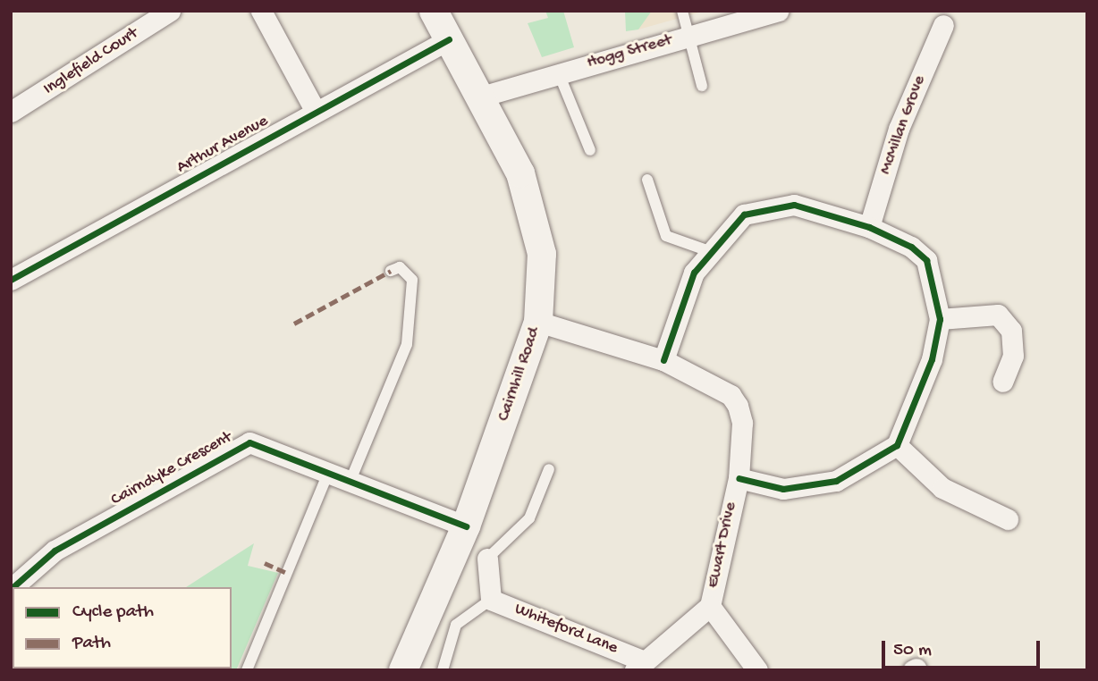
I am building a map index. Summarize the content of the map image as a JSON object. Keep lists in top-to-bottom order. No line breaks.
{"streets":{"main road":["Cairnhill Road"],"street":["Hogg Street","Inglefield Court","McMillan Grove","Arthur Avenue","Cairndyke Crescent","Ewart Drive","Whiteford Lane"]},"crossings":[["Hogg Street","Cairnhill Road"],["Arthur Avenue","Cairnhill Road"],["Cairnhill Road","Cairndyke Crescent"],["Cairnhill Road","Ewart Drive"],["Ewart Drive","Whiteford Lane"]],"legend":["Cycle path","Path"],"scale_bar":"50 m"}
